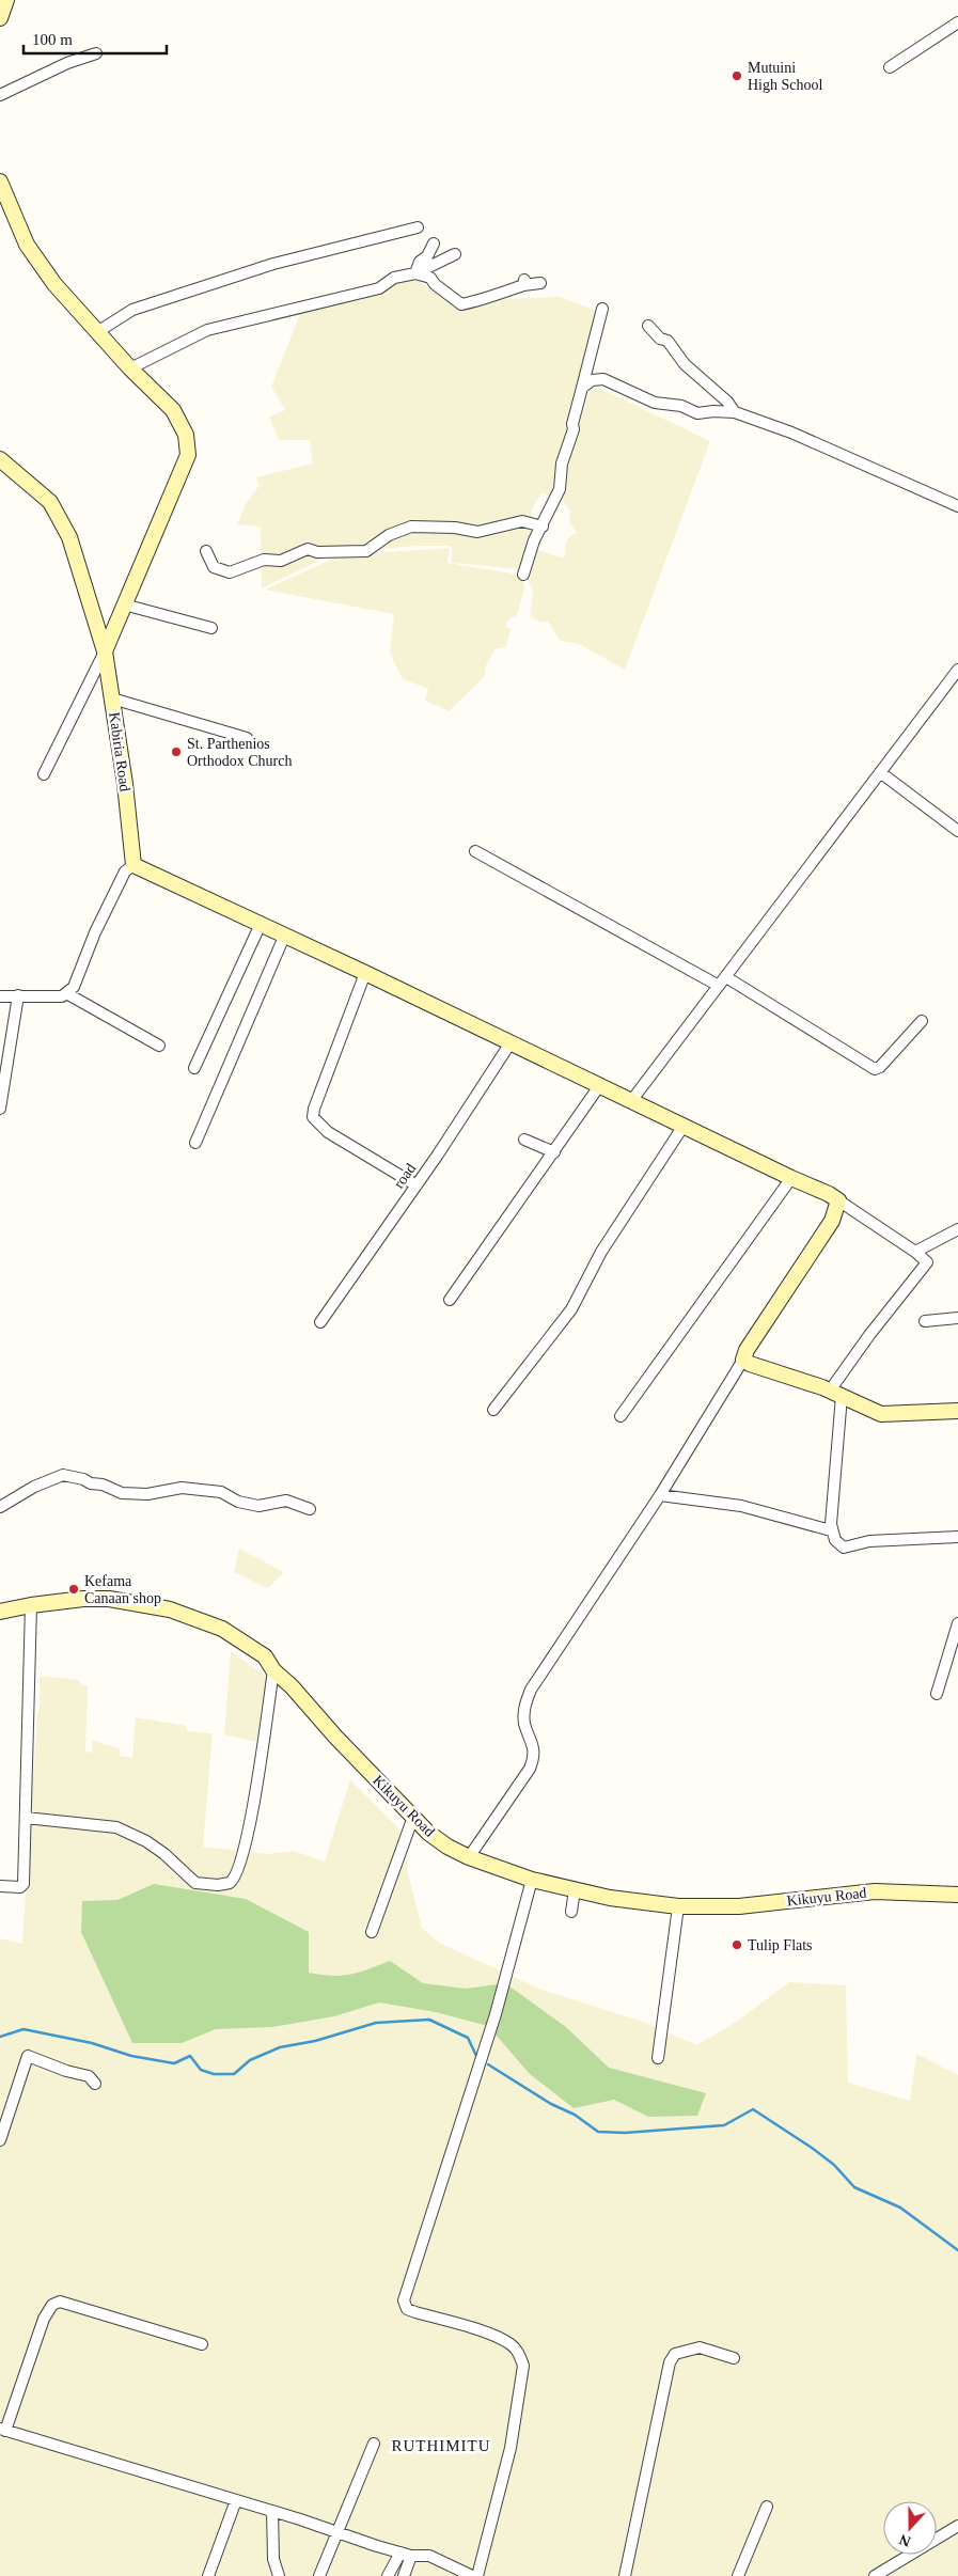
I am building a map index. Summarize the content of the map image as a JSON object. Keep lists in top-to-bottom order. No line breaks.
{"streets":{"main road":["Kabiria Road","Kikuyu Road"],"street":["road"]},"districts":["RUTHIMITU"],"places":["Mutuini High School","St. Parthenios Orthodox Church","Kefama Canaan shop","Tulip Flats"],"scale_bar":"100 m","north":"bottom"}
